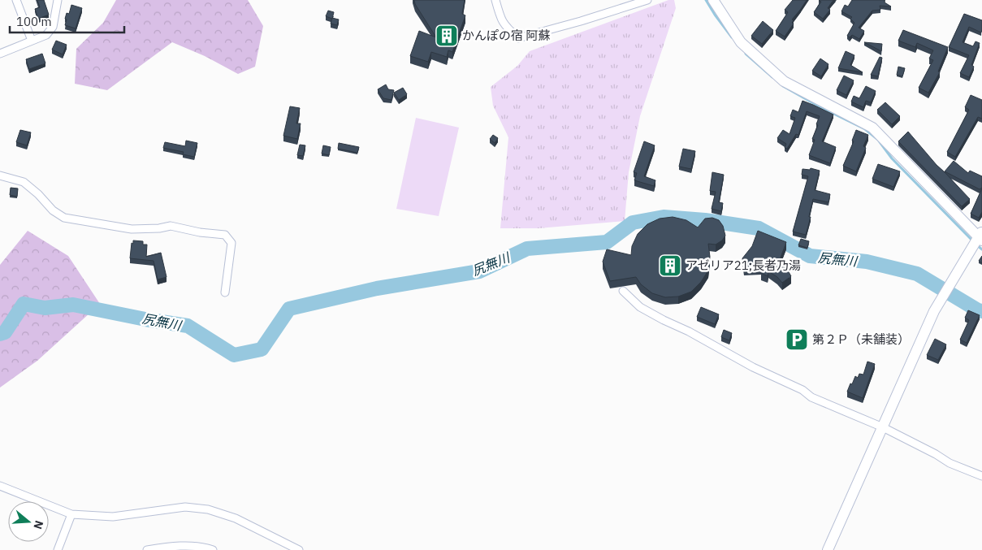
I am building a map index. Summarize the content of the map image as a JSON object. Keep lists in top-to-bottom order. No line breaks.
{"water":["尻無川"],"places":{"building":["かんぽの宿 阿蘇","アゼリア21;長者乃湯"],"parking":["第２Ｐ（未舗装）"]},"scale_bar":"100 m","north":"right"}
